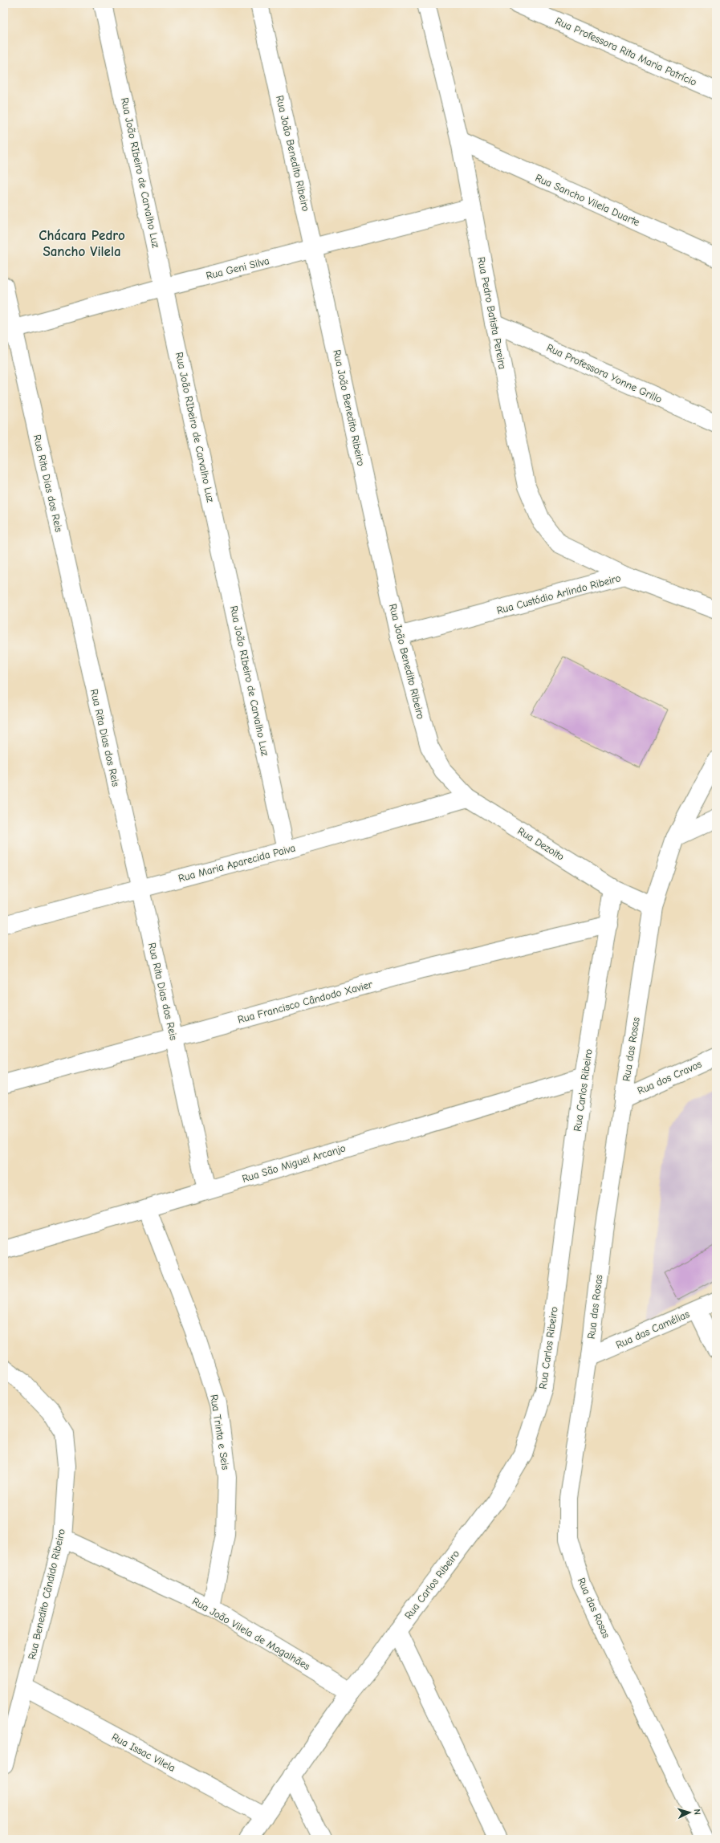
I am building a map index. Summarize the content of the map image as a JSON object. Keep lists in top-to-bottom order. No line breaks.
{"streets":{"street":["Rua Professora Rita Maria Patrício","Rua João Benedito Ribeiro","Rua João RIbeiro de Carvalho Luz","Rua Sancho Vilela Duarte","Rua Geni Silva","Rua Pedro Batista Pereira","Rua Professora Yonne Grillo","Rua Rita Dias dos Reis","Rua Custódio Arlindo Ribeiro","Rua Dezoito","Rua Maria Aparecida Paiva","Rua Francisco Cândodo Xavier","Rua das Rosas","Rua dos Cravos","Rua Carlos Ribeiro","Rua São Miguel Arcanjo","Rua das Camélias","Rua Trinta e Seis","Rua Benedito Cândido Ribeiro","Rua João Vilela de Magalhães","Rua Issac Vilela"]},"crossings":[["Rua João Benedito Ribeiro","Rua Geni Silva"],["Rua João Benedito Ribeiro","Rua Custódio Arlindo Ribeiro"],["Rua João Benedito Ribeiro","Rua Dezoito"],["Rua João Benedito Ribeiro","Rua Maria Aparecida Paiva"],["Rua João RIbeiro de Carvalho Luz","Rua Geni Silva"],["Rua João RIbeiro de Carvalho Luz","Rua Maria Aparecida Paiva"],["Rua Sancho Vilela Duarte","Rua Pedro Batista Pereira"],["Rua Geni Silva","Rua Pedro Batista Pereira"],["Rua Geni Silva","Rua Rita Dias dos Reis"],["Rua Pedro Batista Pereira","Rua Professora Yonne Grillo"],["Rua Pedro Batista Pereira","Rua Custódio Arlindo Ribeiro"],["Rua Rita Dias dos Reis","Rua Maria Aparecida Paiva"],["Rua Rita Dias dos Reis","Rua Francisco Cândodo Xavier"],["Rua Rita Dias dos Reis","Rua São Miguel Arcanjo"],["Rua Dezoito","Rua Maria Aparecida Paiva"],["Rua Dezoito","Rua Carlos Ribeiro"],["Rua Francisco Cândodo Xavier","Rua Carlos Ribeiro"],["Rua das Rosas","Rua dos Cravos"],["Rua das Rosas","Rua das Camélias"],["Rua Carlos Ribeiro","Rua São Miguel Arcanjo"],["Rua Carlos Ribeiro","Rua João Vilela de Magalhães"],["Rua Carlos Ribeiro","Rua Issac Vilela"],["Rua São Miguel Arcanjo","Rua Trinta e Seis"],["Rua Trinta e Seis","Rua João Vilela de Magalhães"],["Rua Benedito Cândido Ribeiro","Rua João Vilela de Magalhães"],["Rua Benedito Cândido Ribeiro","Rua Issac Vilela"]],"districts":["Chácara Pedro Sancho Vilela"],"north":"right"}
